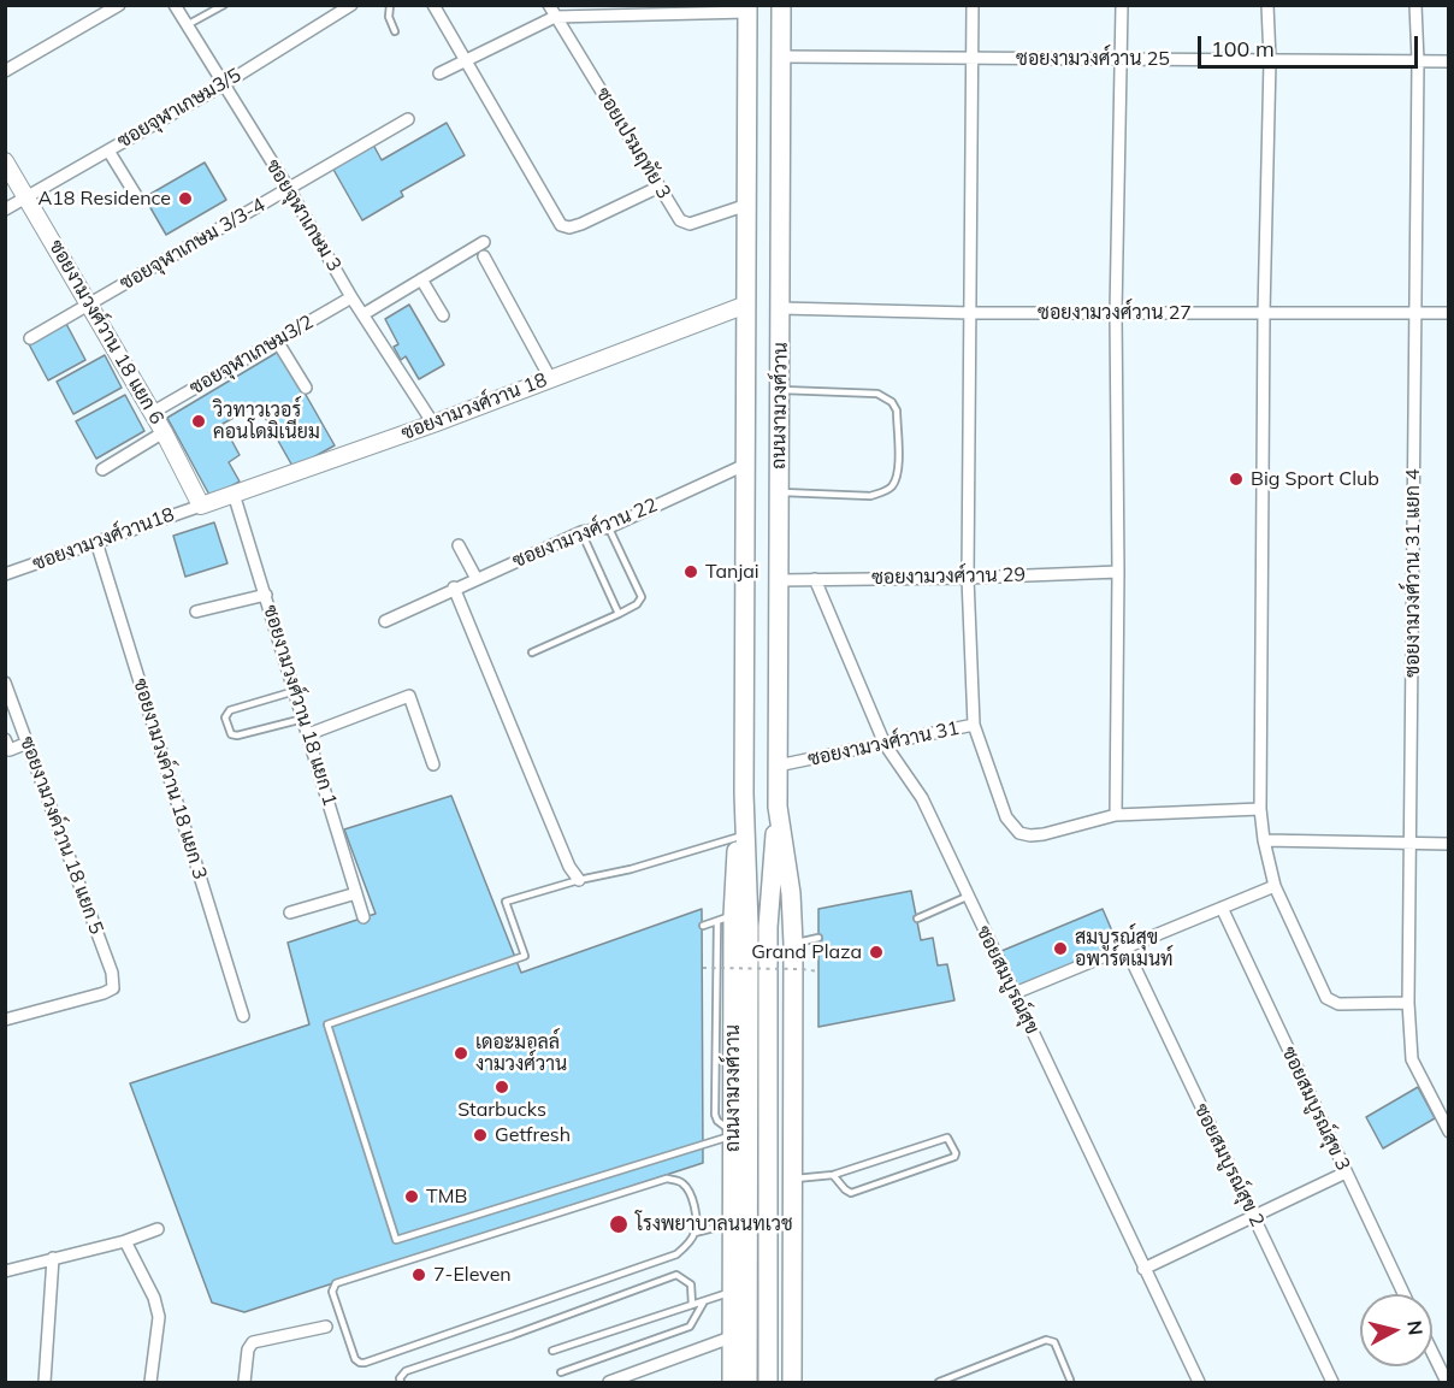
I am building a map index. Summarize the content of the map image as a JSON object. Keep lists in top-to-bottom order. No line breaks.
{"streets":{"main road":["ถนนงามวงศ์วาน"],"street":["ซอยงามวงศ์วาน 25","ซอยจุฬาเกษม3/5","ซอยเปรมฤทัย 3","ซอยจุฬาเกษม 3","ซอยจุฬาเกษม 3/3-4","ซอยงามวงศ์วาน 27","ซอยงามวงศ์วาน 18 แยก 6","ซอยจุฬาเกษม3/2","ซอยงามวงศ์วาน 18","ซอยงามวงศ์วาน 22","ซอยงามวงศ์วาน18","ซอยงามวงศ์วาน 31 แยก 4","ซอยงามวงศ์วาน 29","ซอยงามวงศ์วาน 18 แยก 1","ซอยงามวงศ์วาน 31","ซอยงามวงค์วาน 18 แยก 3","ซอยงามวงค์วาน 18 แยก 5","ซอยสมบูรณ์สุข","ซอยสมบูรณ์สุข 3","ซอยสมบูรณ์สุข 2"]},"crossings":[["ซอยงามวงศ์วาน 25","ถนนงามวงศ์วาน"],["ซอยงามวงศ์วาน 25","ซอยงามวงศ์วาน 31 แยก 4"],["ซอยจุฬาเกษม3/5","ซอยจุฬาเกษม 3"],["ซอยจุฬาเกษม3/5","ซอยงามวงศ์วาน 18 แยก 6"],["ซอยเปรมฤทัย 3","ถนนงามวงศ์วาน"],["ซอยจุฬาเกษม 3","ซอยจุฬาเกษม 3/3-4"],["ซอยจุฬาเกษม 3","ซอยจุฬาเกษม3/2"],["ซอยจุฬาเกษม 3","ซอยงามวงศ์วาน 18"],["ซอยจุฬาเกษม 3/3-4","ซอยงามวงศ์วาน 18 แยก 6"],["ซอยงามวงศ์วาน 27","ถนนงามวงศ์วาน"],["ซอยงามวงศ์วาน 27","ซอยงามวงศ์วาน 31 แยก 4"],["ซอยงามวงศ์วาน 18 แยก 6","ซอยจุฬาเกษม3/2"],["ซอยงามวงศ์วาน 18 แยก 6","ซอยงามวงศ์วาน 18"],["ซอยงามวงศ์วาน 18 แยก 6","ซอยงามวงศ์วาน18"],["ถนนงามวงศ์วาน","ซอยงามวงศ์วาน 18"],["ถนนงามวงศ์วาน","ซอยงามวงศ์วาน 22"],["ถนนงามวงศ์วาน","ซอยงามวงศ์วาน 29"],["ถนนงามวงศ์วาน","ซอยงามวงศ์วาน 31"],["ซอยงามวงศ์วาน 18","ซอยงามวงศ์วาน18"],["ซอยงามวงศ์วาน 18","ซอยงามวงศ์วาน 18 แยก 1"],["ซอยงามวงศ์วาน18","ซอยงามวงค์วาน 18 แยก 3"],["ซอยงามวงศ์วาน 29","ซอยสมบูรณ์สุข"],["ซอยงามวงศ์วาน 31","ซอยสมบูรณ์สุข"]],"places":["A18 Residence","วิวทาวเวอร์ คอนโดมิเนียม","Big Sport Club","Tanjai","สมบูรณ์สุข อพาร์ตเมนท์","Grand Plaza","เดอะมอลล์ งามวงศ์วาน","Starbucks","Getfresh","TMB","โรงพยาบาลนนทเวช","7-Eleven"],"scale_bar":"100 m","north":"right"}
